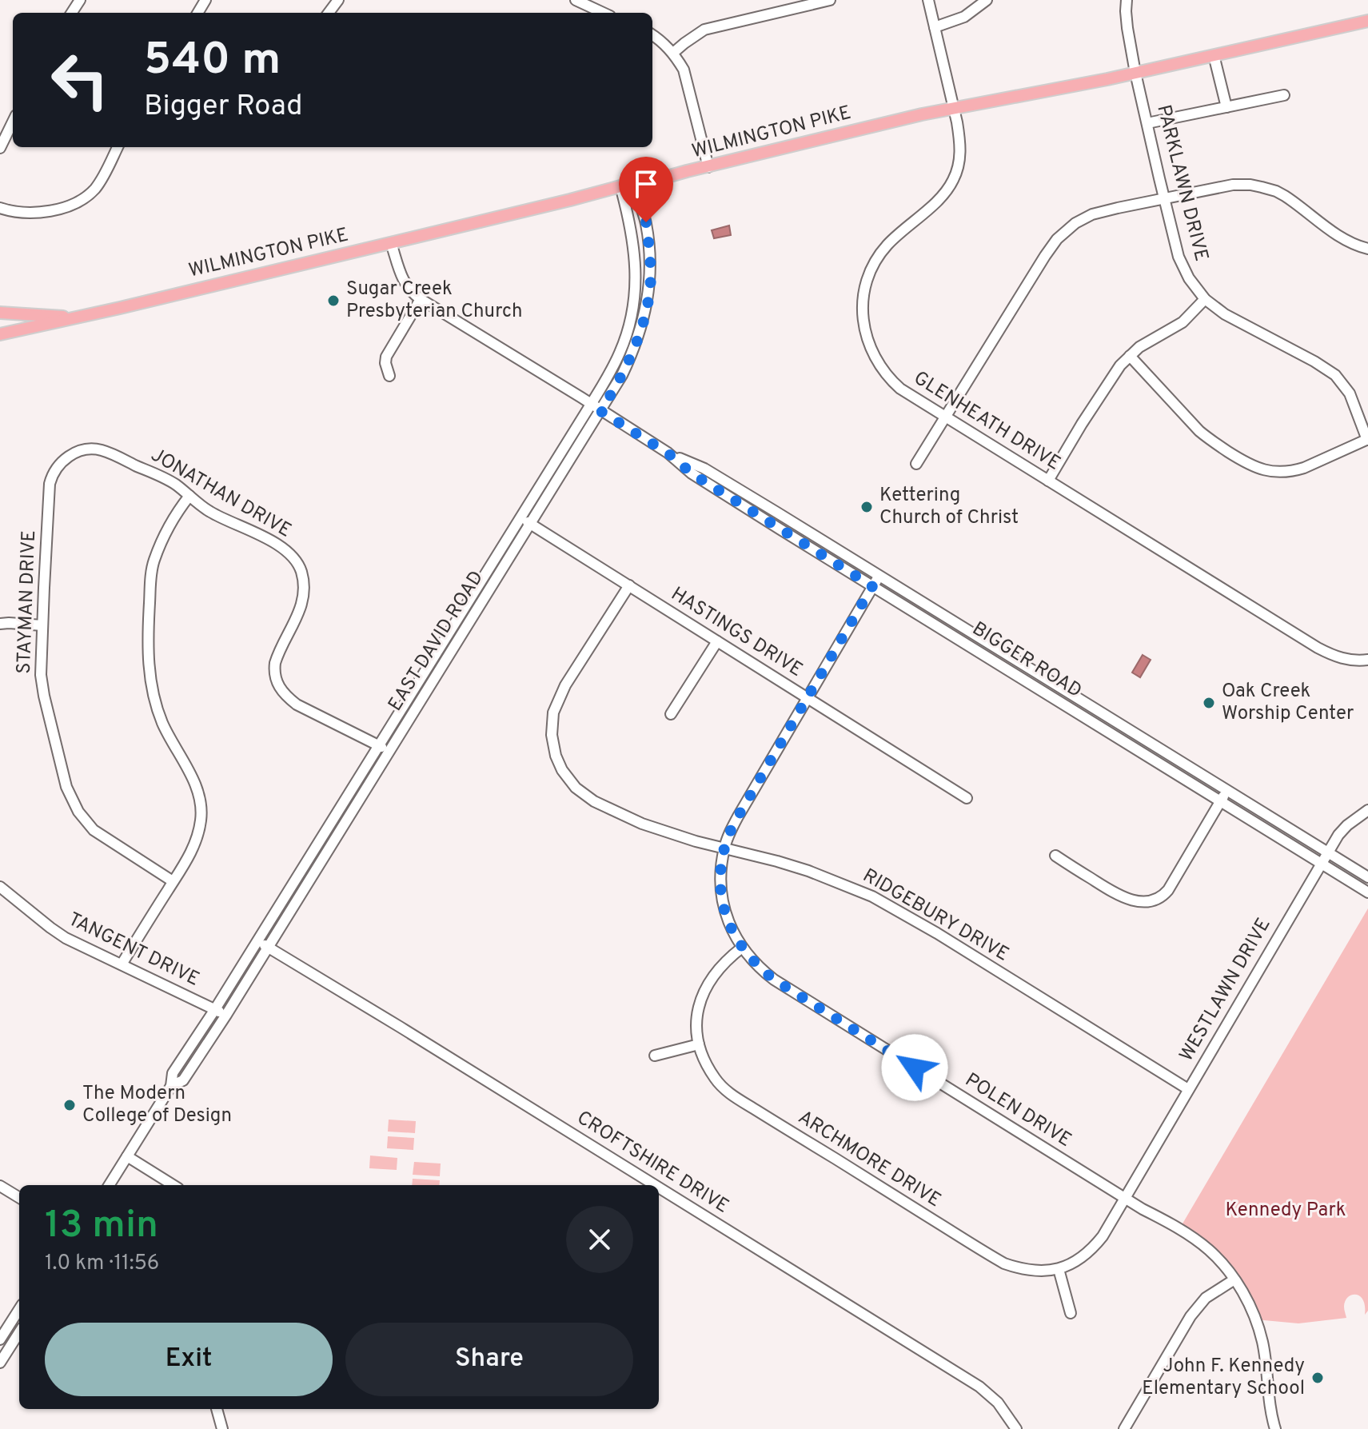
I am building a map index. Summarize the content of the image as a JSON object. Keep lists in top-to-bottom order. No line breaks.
{"streets":{"main road":["WILMINGTON PIKE"],"street":["PARKLAWN DRIVE","GLENHEATH DRIVE","JONATHAN DRIVE","STAYMAN DRIVE","HASTINGS DRIVE","EAST DAVID ROAD","BIGGER ROAD","RIDGEBURY DRIVE","TANGENT DRIVE","WESTLAWN DRIVE","POLEN DRIVE","ARCHMORE DRIVE","CROFTSHIRE DRIVE"]},"crossings":[["WILMINGTON PIKE","PARKLAWN DRIVE"],["WILMINGTON PIKE","GLENHEATH DRIVE"],["WILMINGTON PIKE","EAST DAVID ROAD"],["WILMINGTON PIKE","BIGGER ROAD"],["JONATHAN DRIVE","STAYMAN DRIVE"],["JONATHAN DRIVE","EAST DAVID ROAD"],["HASTINGS DRIVE","EAST DAVID ROAD"],["HASTINGS DRIVE","RIDGEBURY DRIVE"],["HASTINGS DRIVE","POLEN DRIVE"],["EAST DAVID ROAD","BIGGER ROAD"],["EAST DAVID ROAD","TANGENT DRIVE"],["EAST DAVID ROAD","CROFTSHIRE DRIVE"],["BIGGER ROAD","WESTLAWN DRIVE"],["BIGGER ROAD","POLEN DRIVE"],["RIDGEBURY DRIVE","WESTLAWN DRIVE"],["RIDGEBURY DRIVE","POLEN DRIVE"],["WESTLAWN DRIVE","POLEN DRIVE"],["WESTLAWN DRIVE","ARCHMORE DRIVE"],["POLEN DRIVE","ARCHMORE DRIVE"]],"parks":["Kennedy Park"],"places":["Sugar Creek Presbyterian Church","Kettering Church of Christ","Oak Creek Worship Center","The Modern College of Design","John F. Kennedy Elementary School"],"page":{"turn":["540 m","Bigger Road"],"heading":["13 min","1.0 km · 11:56"],"buttons":["Exit","Share"]}}
